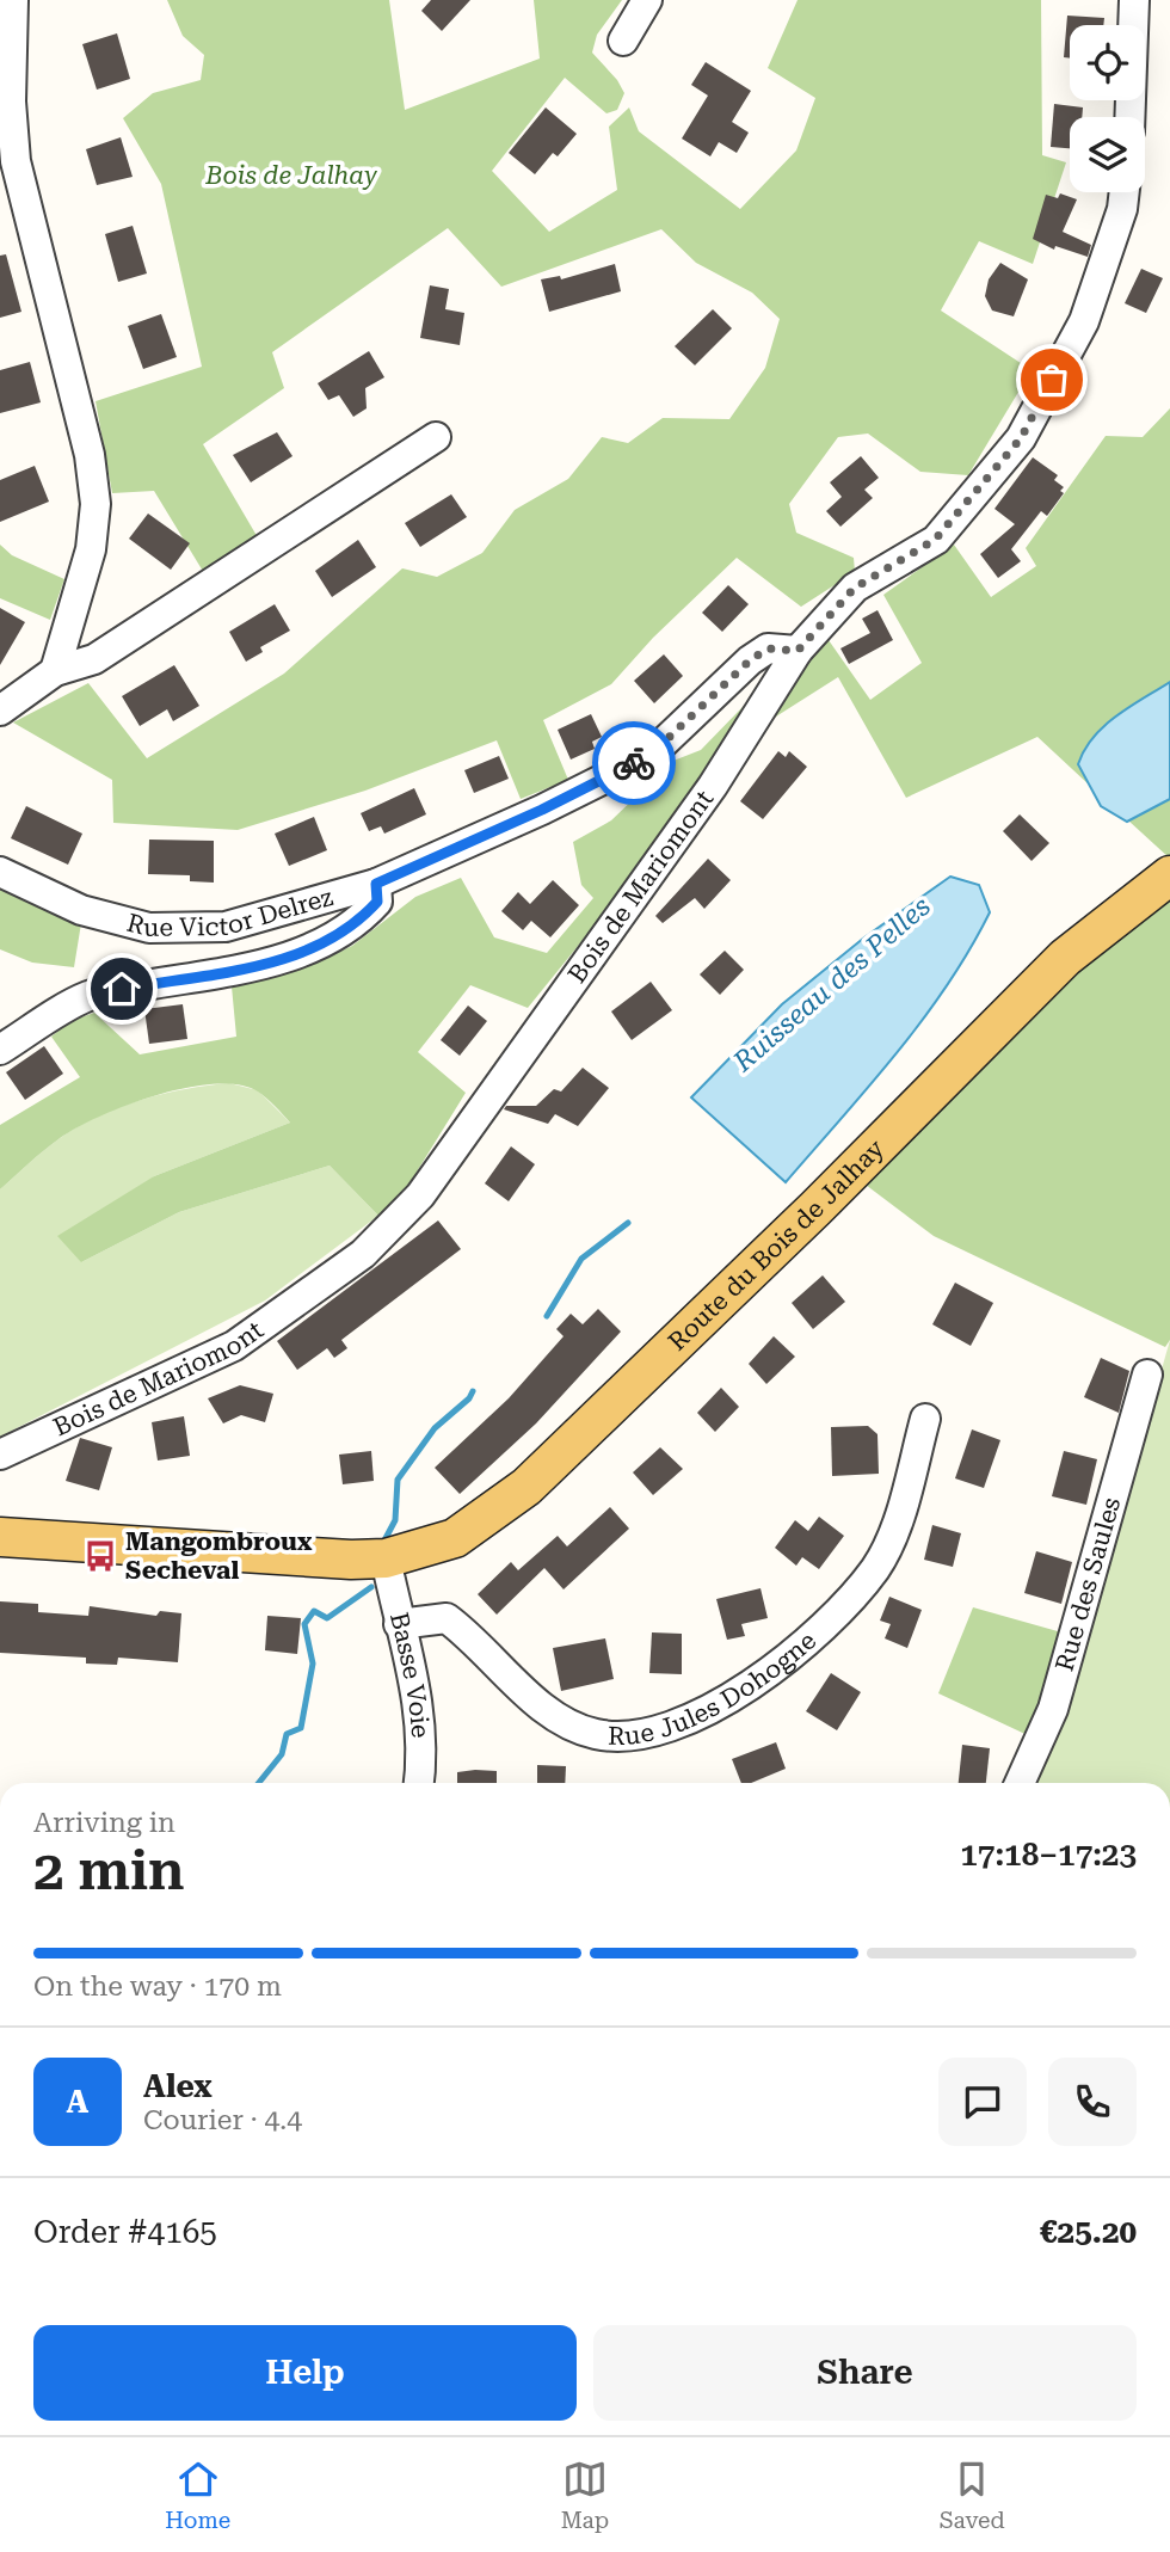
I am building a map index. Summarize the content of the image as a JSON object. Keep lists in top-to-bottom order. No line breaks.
{"streets":{"main road":["Route du Bois de Jalhay"],"street":["Bois de Mariomont","Rue Victor Delrez","Rue des Saules","Basse Voie","Rue Jules Dohogne"]},"crossings":[["Bois de Mariomont","Rue Victor Delrez"],["Route du Bois de Jalhay","Basse Voie"],["Basse Voie","Rue Jules Dohogne"]],"water":["Ruisseau des Pelles"],"parks":["Bois de Jalhay"],"places":{"bus stop":["Mangombroux Secheval"]},"page":{"heading":["2 min","Arriving in","17:18–17:23"],"panel":["Alex","Courier · 4.4","Order #4165","€25.20"],"bar":"On the way · 170 m","round":"A","buttons":["Help","Share"],"tabs":["Home","Map","Saved"]}}
